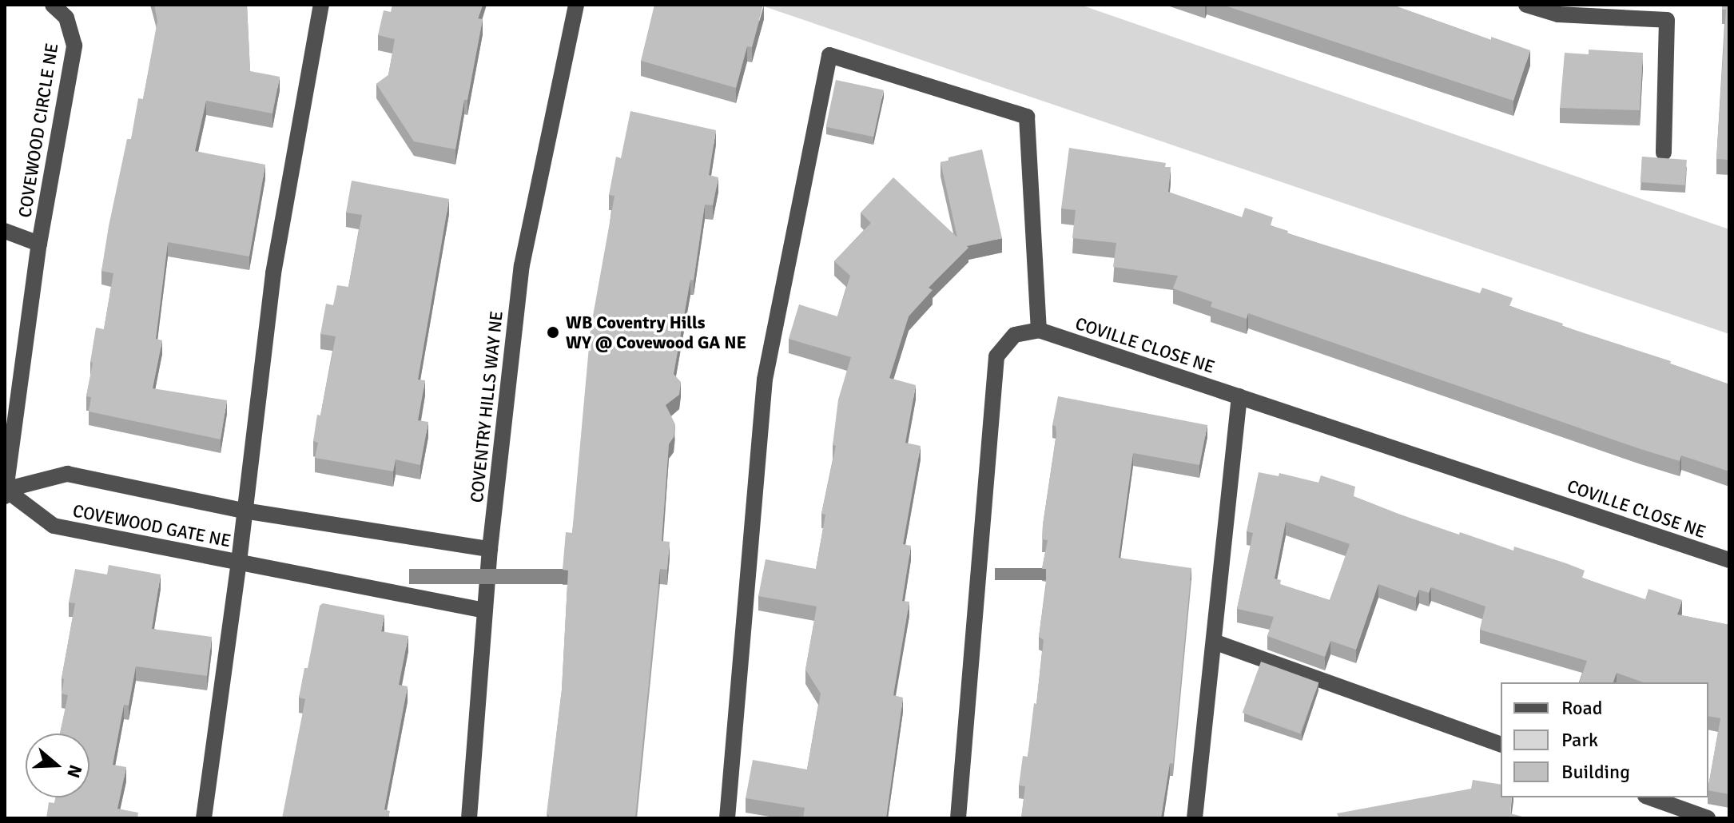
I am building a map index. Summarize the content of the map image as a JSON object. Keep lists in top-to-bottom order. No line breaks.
{"streets":{"street":["COVEWOOD CIRCLE NE","COVILLE CLOSE NE","COVENTRY HILLS WAY NE","COVEWOOD GATE NE"]},"crossings":[["COVEWOOD CIRCLE NE","COVEWOOD GATE NE"],["COVENTRY HILLS WAY NE","COVEWOOD GATE NE"]],"places":["WB Coventry Hills WY @ Covewood GA NE"],"legend":["Road","Park","Building"],"north":"right"}
